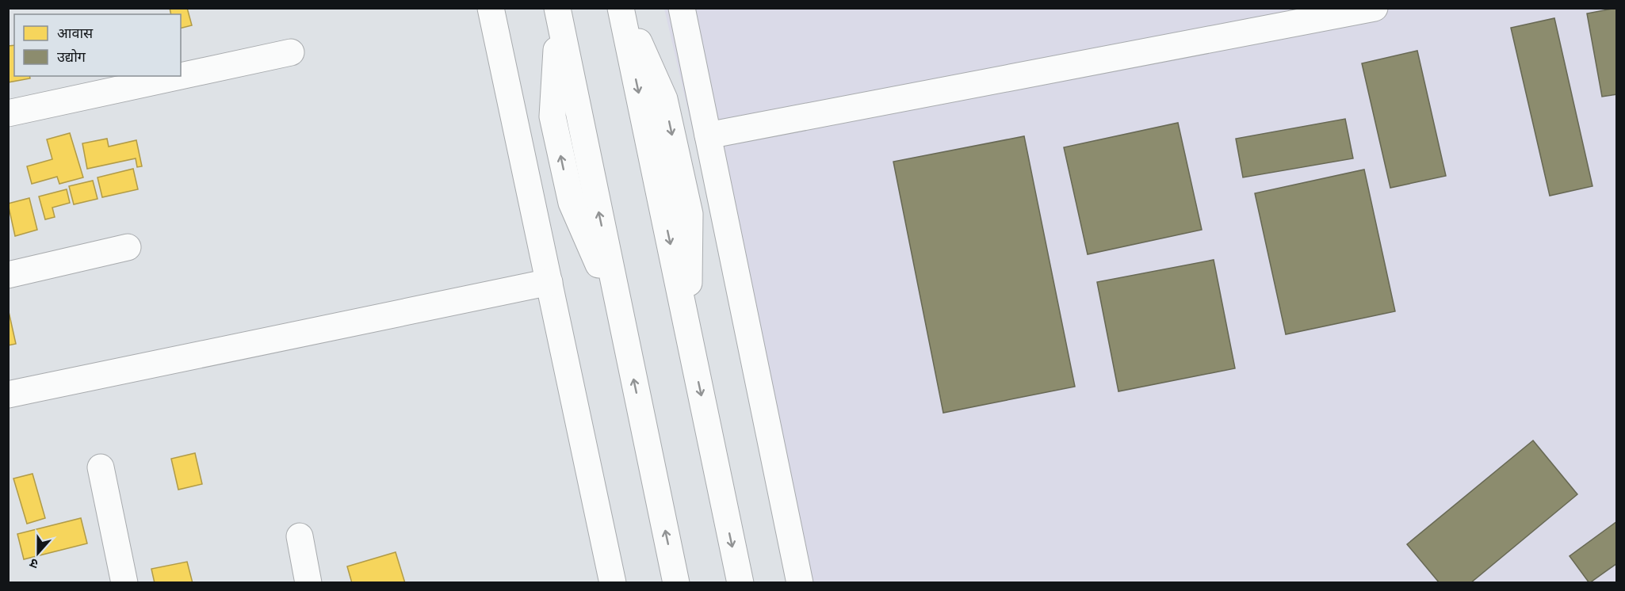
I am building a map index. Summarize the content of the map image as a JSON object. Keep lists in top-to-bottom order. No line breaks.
{"legend":["आवास","उद्योग"],"north":"bottom"}
